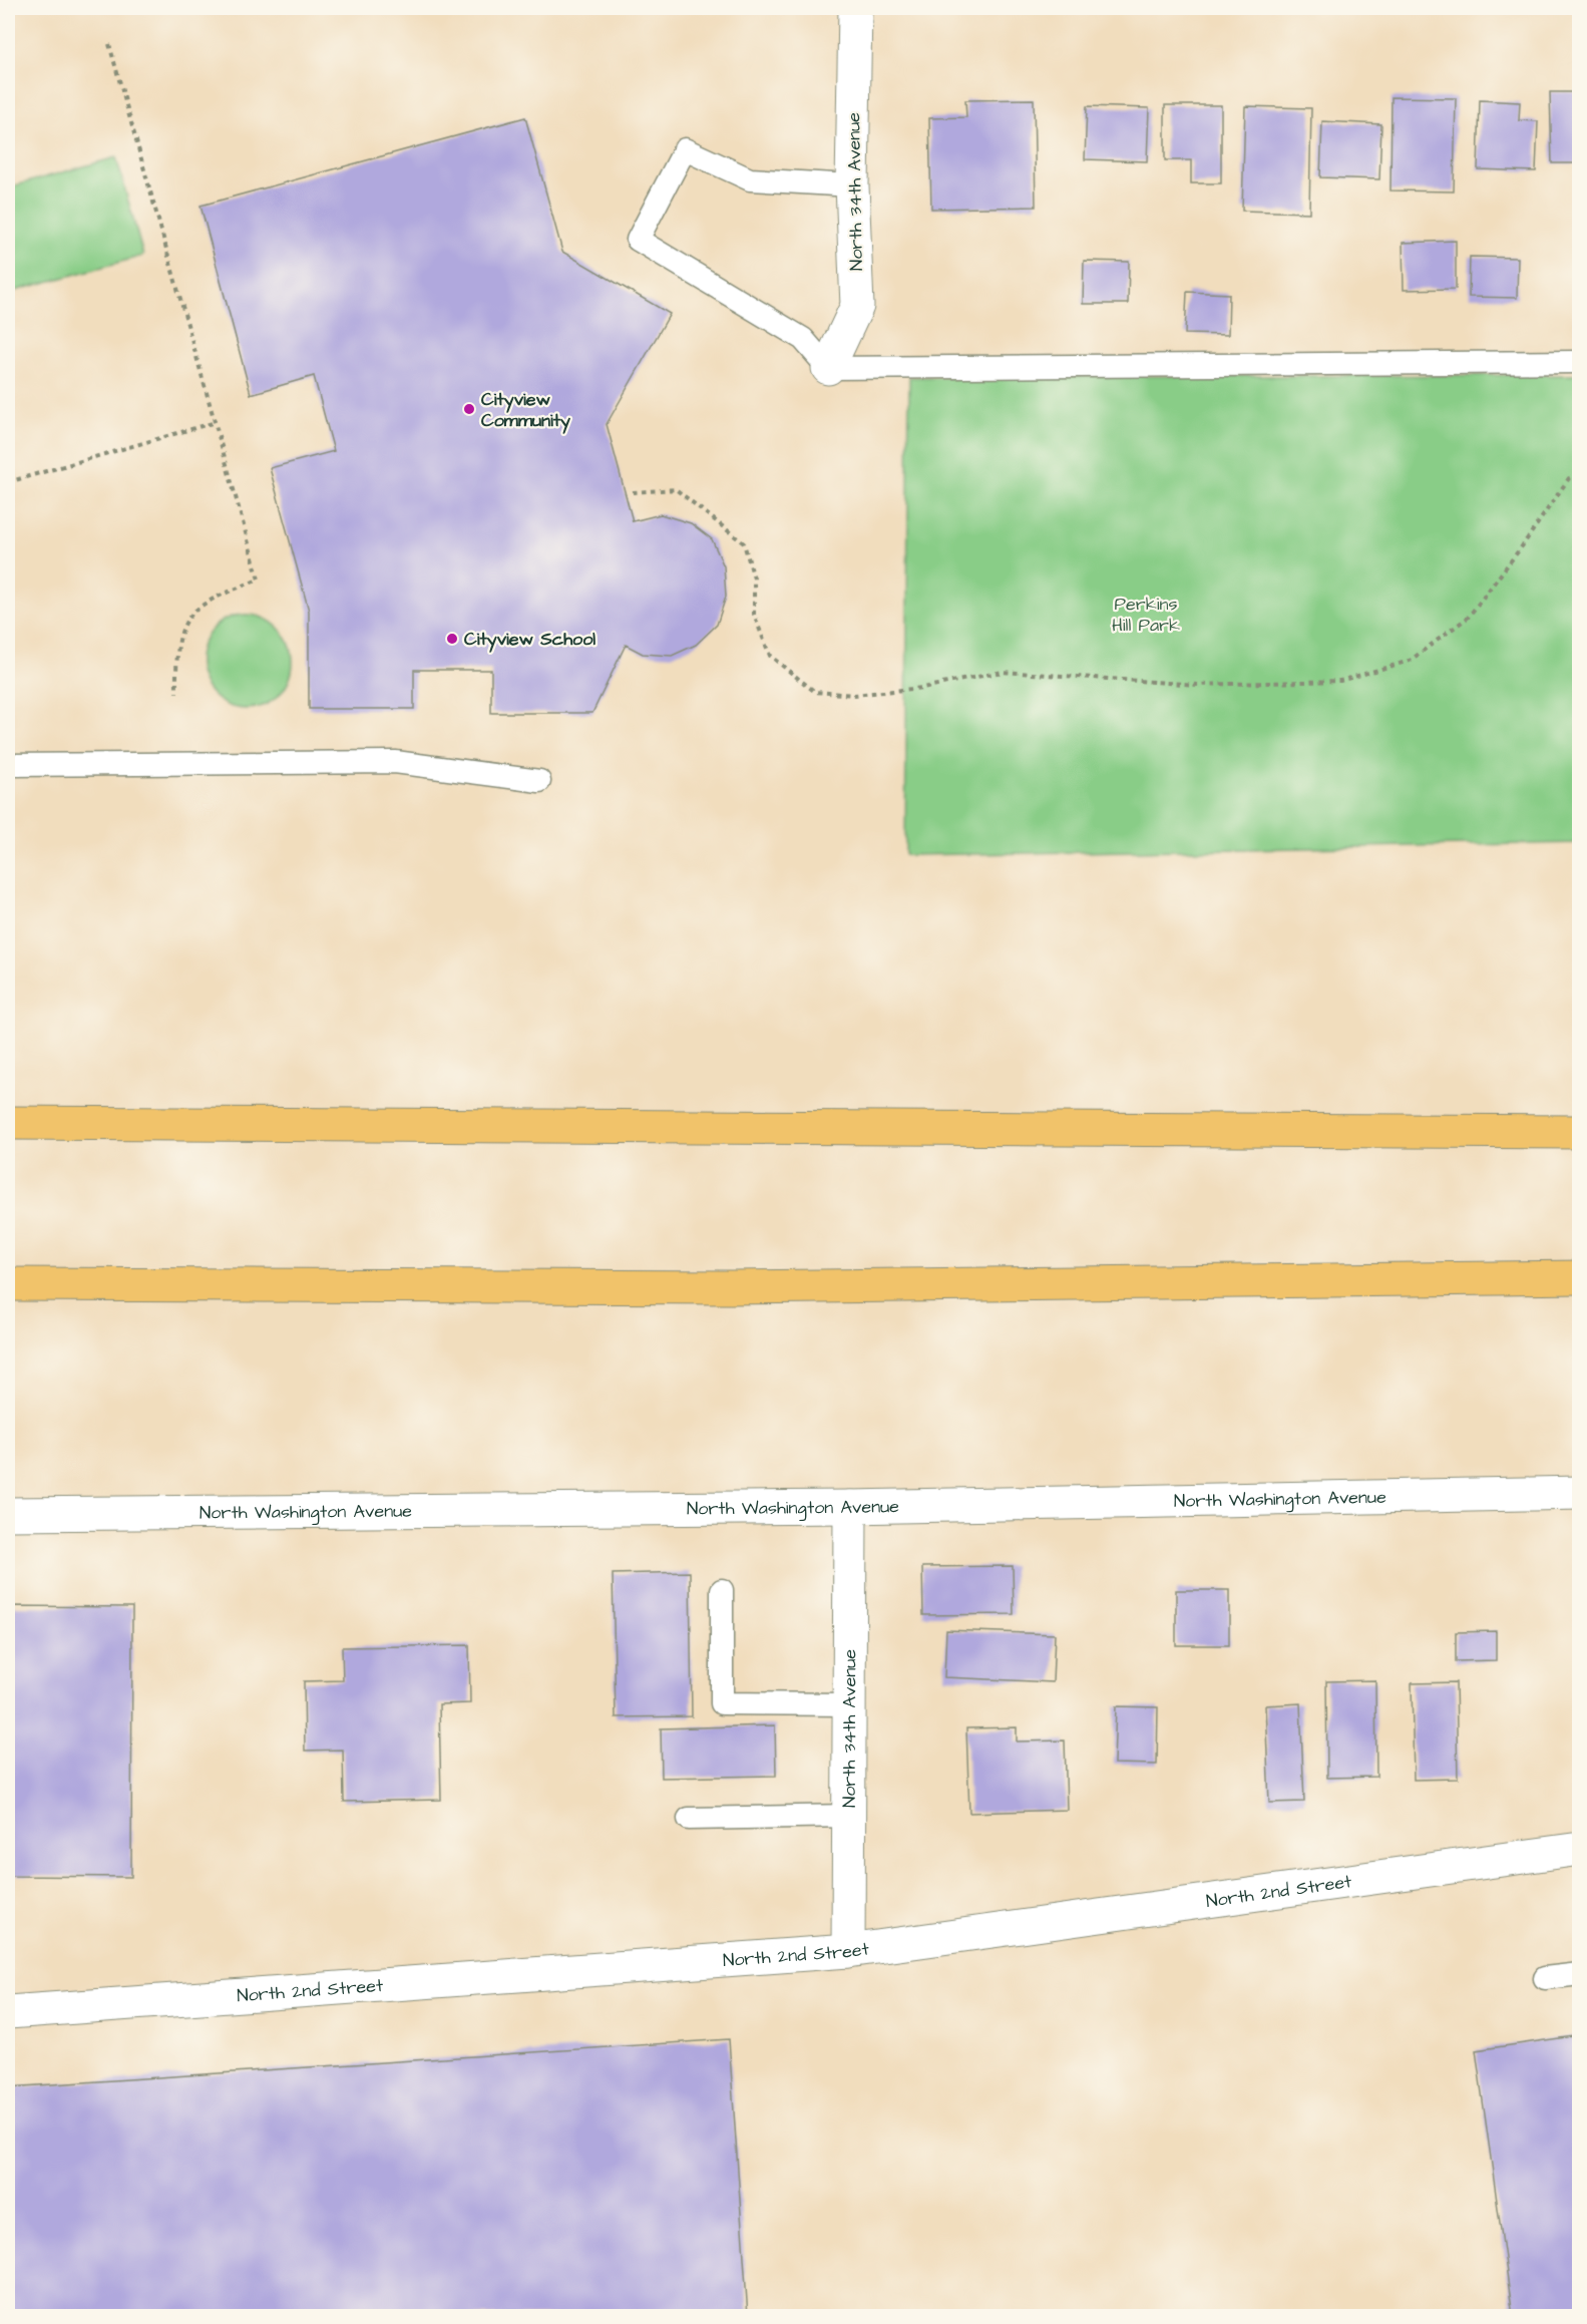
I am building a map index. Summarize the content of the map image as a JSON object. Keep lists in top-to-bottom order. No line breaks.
{"streets":{"street":["North 34th Avenue","North Washington Avenue","North 2nd Street"]},"crossings":[["North 34th Avenue","North Washington Avenue"],["North 34th Avenue","North 2nd Street"]],"parks":["Perkins Hill Park"],"places":["Cityview Community","Cityview School"]}
